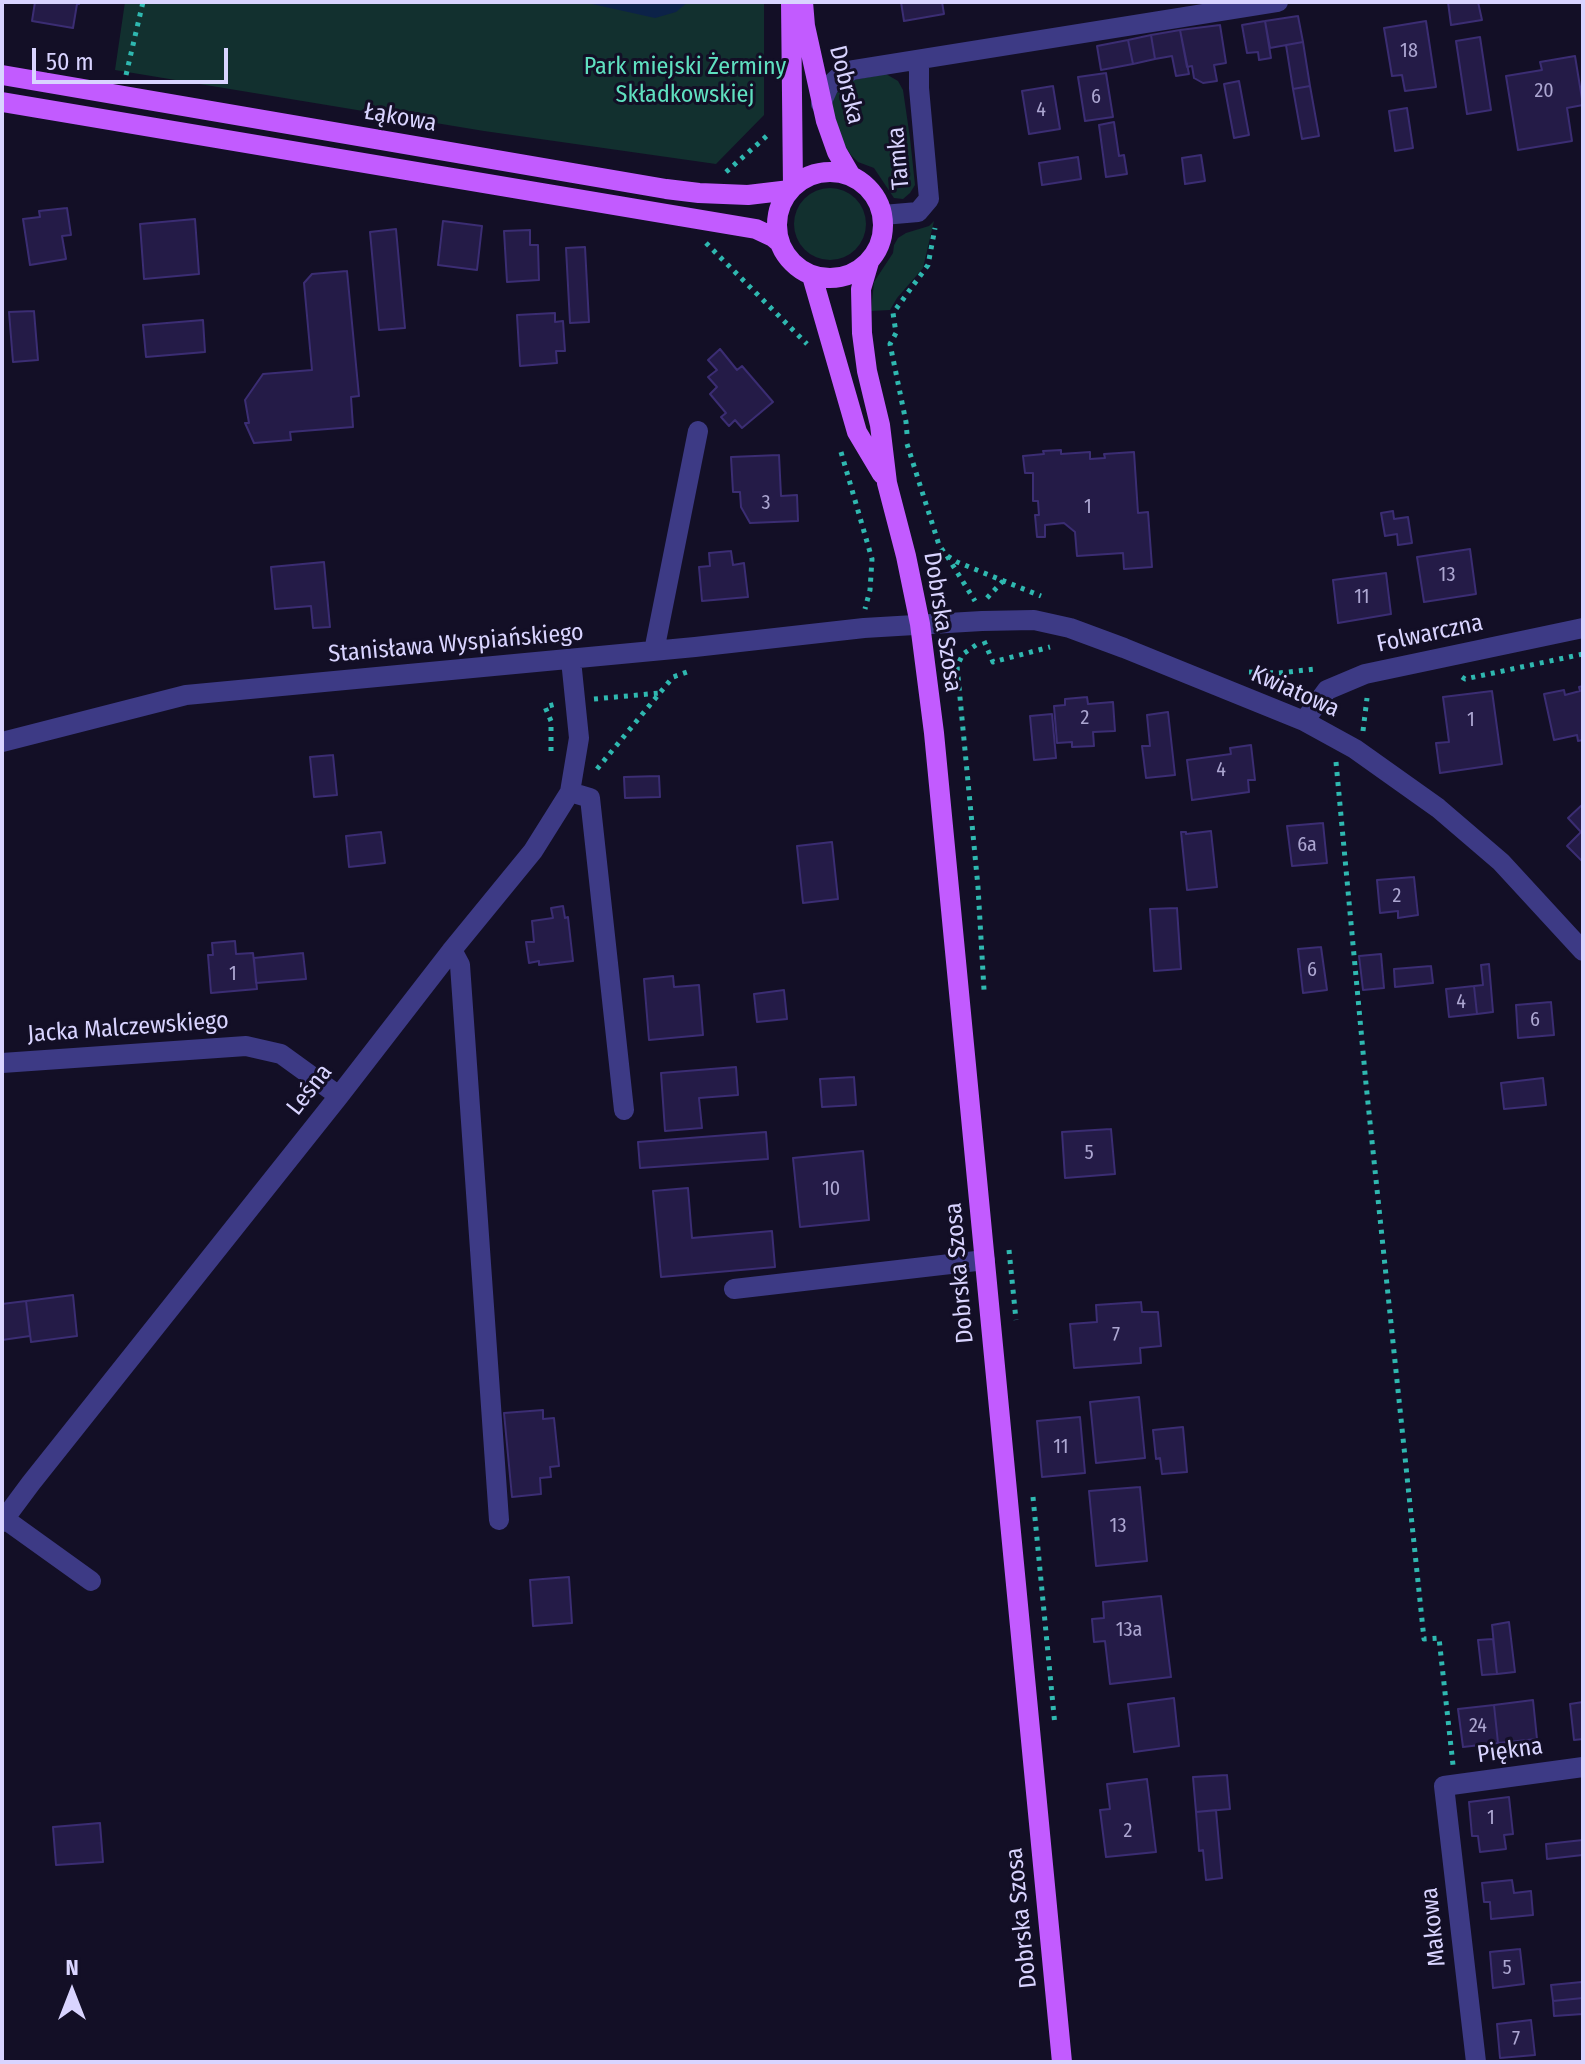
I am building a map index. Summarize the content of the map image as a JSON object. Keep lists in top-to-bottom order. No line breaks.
{"streets":{"main road":["Dobrska","Łąkowa","Dobrska Szosa"],"street":["Tamka","Folwarczna","Stanisława Wyspiańskiego","Kwiatowa","Jacka Malczewskiego","Leśna","Piękna","Makowa"]},"crossings":[["Dobrska","Łąkowa"],["Dobrska","Tamka"],["Dobrska","Dobrska Szosa"],["Łąkowa","Tamka"],["Łąkowa","Dobrska Szosa"],["Tamka","Dobrska Szosa"],["Dobrska Szosa","Stanisława Wyspiańskiego"],["Dobrska Szosa","Kwiatowa"],["Folwarczna","Kwiatowa"],["Stanisława Wyspiańskiego","Kwiatowa"],["Stanisława Wyspiańskiego","Leśna"],["Jacka Malczewskiego","Leśna"],["Piękna","Makowa"]],"parks":["Park miejski Żerminy Składkowskiej"],"house_numbers":["18","20","6","4","3","1","13","11","2","1","4","6a","2","6","1","4","6","5","10","7","11","13","13a","24","1","2","5","7"],"scale_bar":"50 m","north":"top"}
